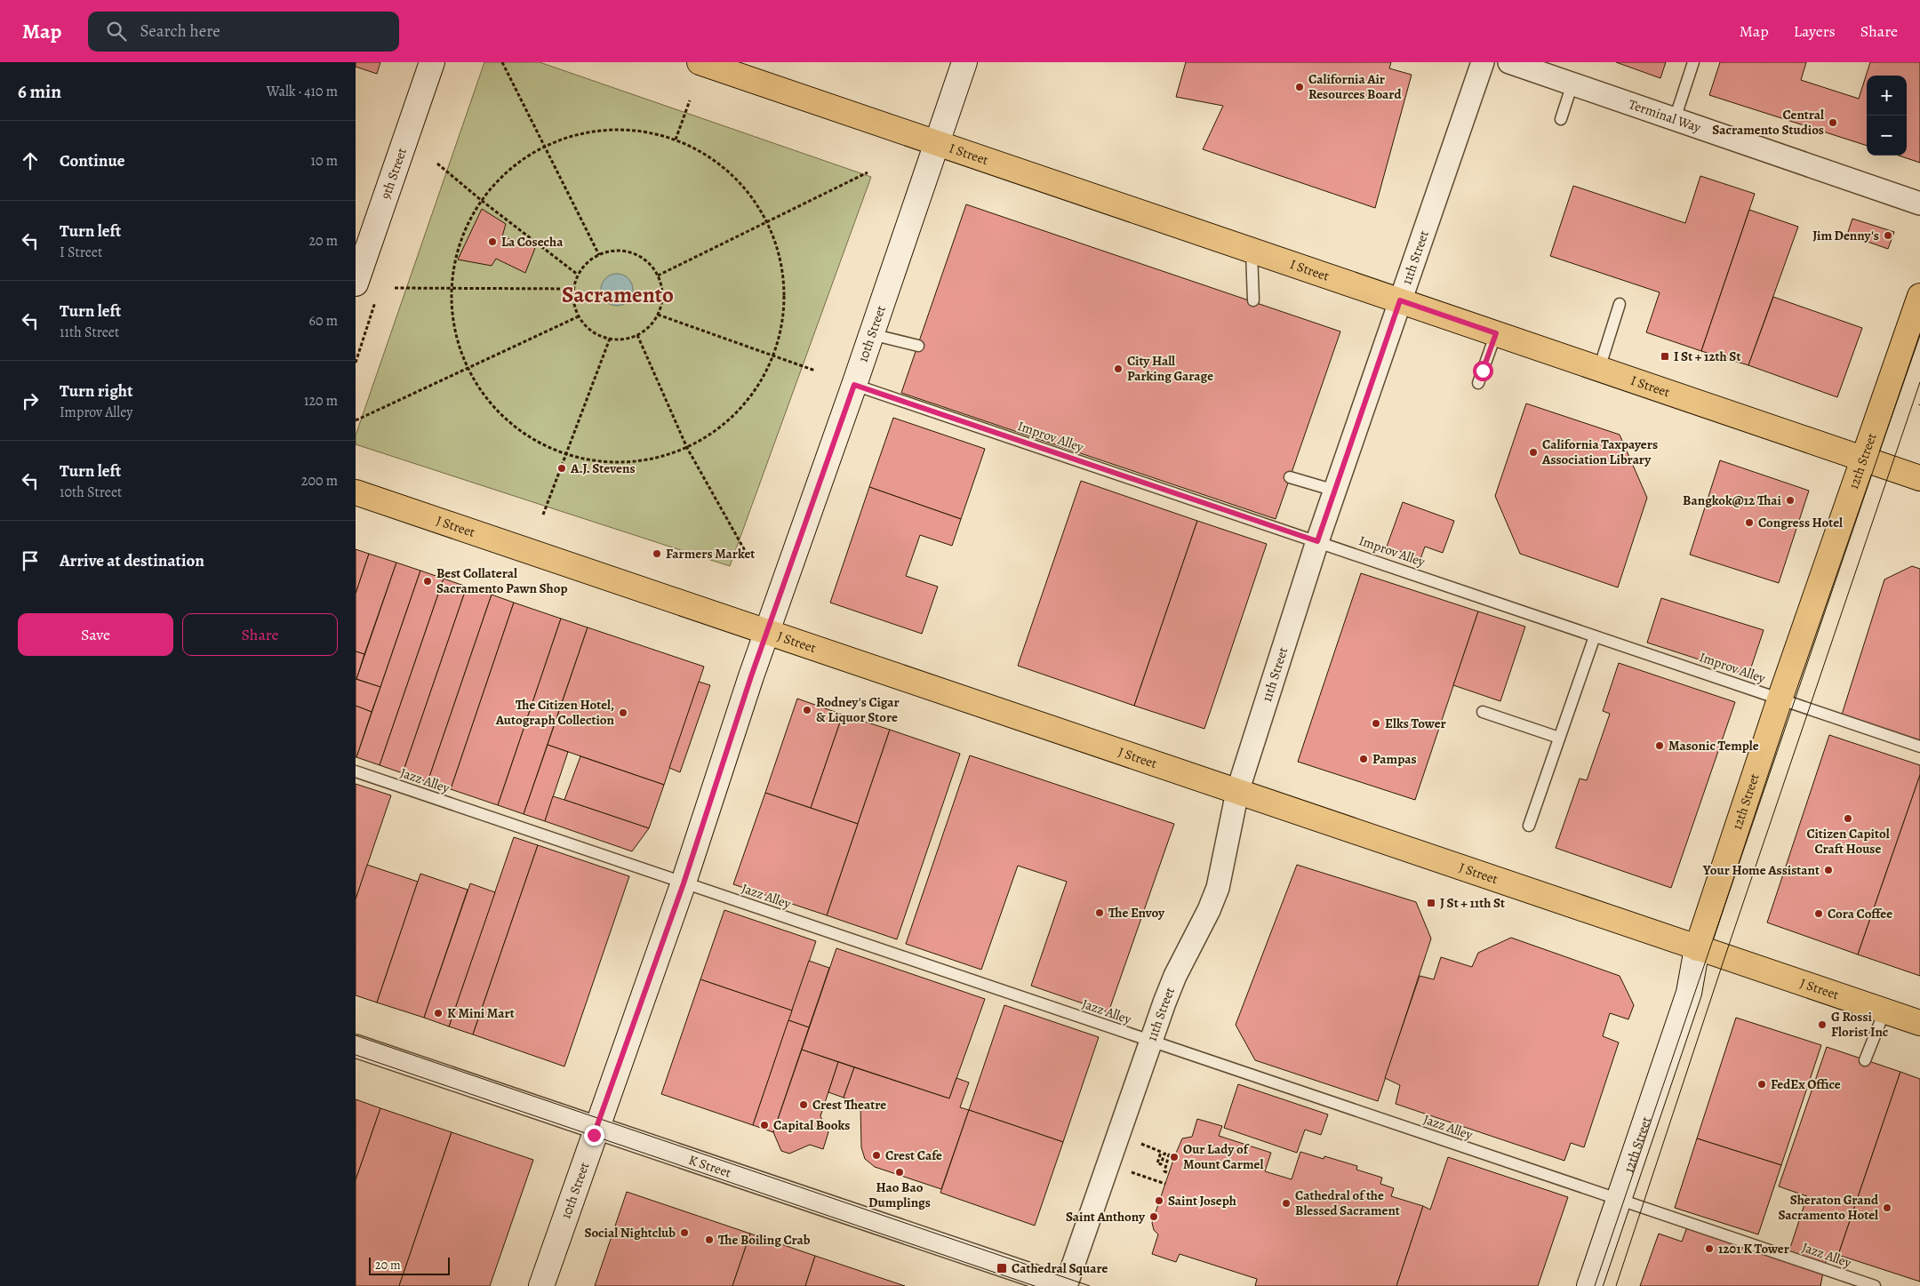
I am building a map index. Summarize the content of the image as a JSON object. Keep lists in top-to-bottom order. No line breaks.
{"streets":{"main road":["I Street","12th Street","J Street"],"street":["Terminal Way","9th Street","11th Street","10th Street","K Street"],"lane":["Improv Alley","Jazz Alley"]},"crossings":[["I Street","11th Street"],["I Street","10th Street"],["I Street","12th Street"],["11th Street","Improv Alley"],["11th Street","J Street"],["11th Street","Jazz Alley"],["11th Street","K Street"],["10th Street","Improv Alley"],["10th Street","J Street"],["10th Street","Jazz Alley"],["10th Street","K Street"],["Improv Alley","12th Street"],["12th Street","J Street"],["12th Street","Jazz Alley"]],"districts":["Sacramento"],"places":{"other":["California Air Resources Board","Central Sacramento Studios","Jim Denny's","La Cosecha","City Hall Parking Garage","California Taxpayers Association Library","A.J. Stevens","Bangkok@12 Thai","Congress Hotel","Farmers Market","Best Collateral Sacramento Pawn Shop","Rodney's Cigar & Liquor Store","The Citizen Hotel, Autograph Collection","Elks Tower","Masonic Temple","Pampas","Citizen Capitol Craft House","Your Home Assistant","The Envoy","Cora Coffee","K Mini Mart","G Rossi Florist Inc","FedEx Office","Crest Theatre","Capital Books","Crest Cafe","Our Lady of Mount Carmel","Hao Bao Dumplings","Saint Joseph","Cathedral of the Blessed Sacrament","Sheraton Grand Sacramento Hotel","Saint Anthony","Social Nightclub","The Boiling Crab","1201 K Tower"],"transit":["I St + 12th St","J St + 11th St","Cathedral Square"]},"scale_bar":"20 m","page":{"header":"Map","search":"Search here","nav":["Map","Layers","Share"],"heading":["6 min","Walk · 410 m"],"map_buttons":["+","−"],"list":[["Continue","10 m"],["Turn left","I Street","20 m"],["Turn left","11th Street","60 m"],["Turn right","Improv Alley","120 m"],["Turn left","10th Street","200 m"],"Arrive at destination"],"buttons":["Save","Share"],"scale":"20 m"}}
